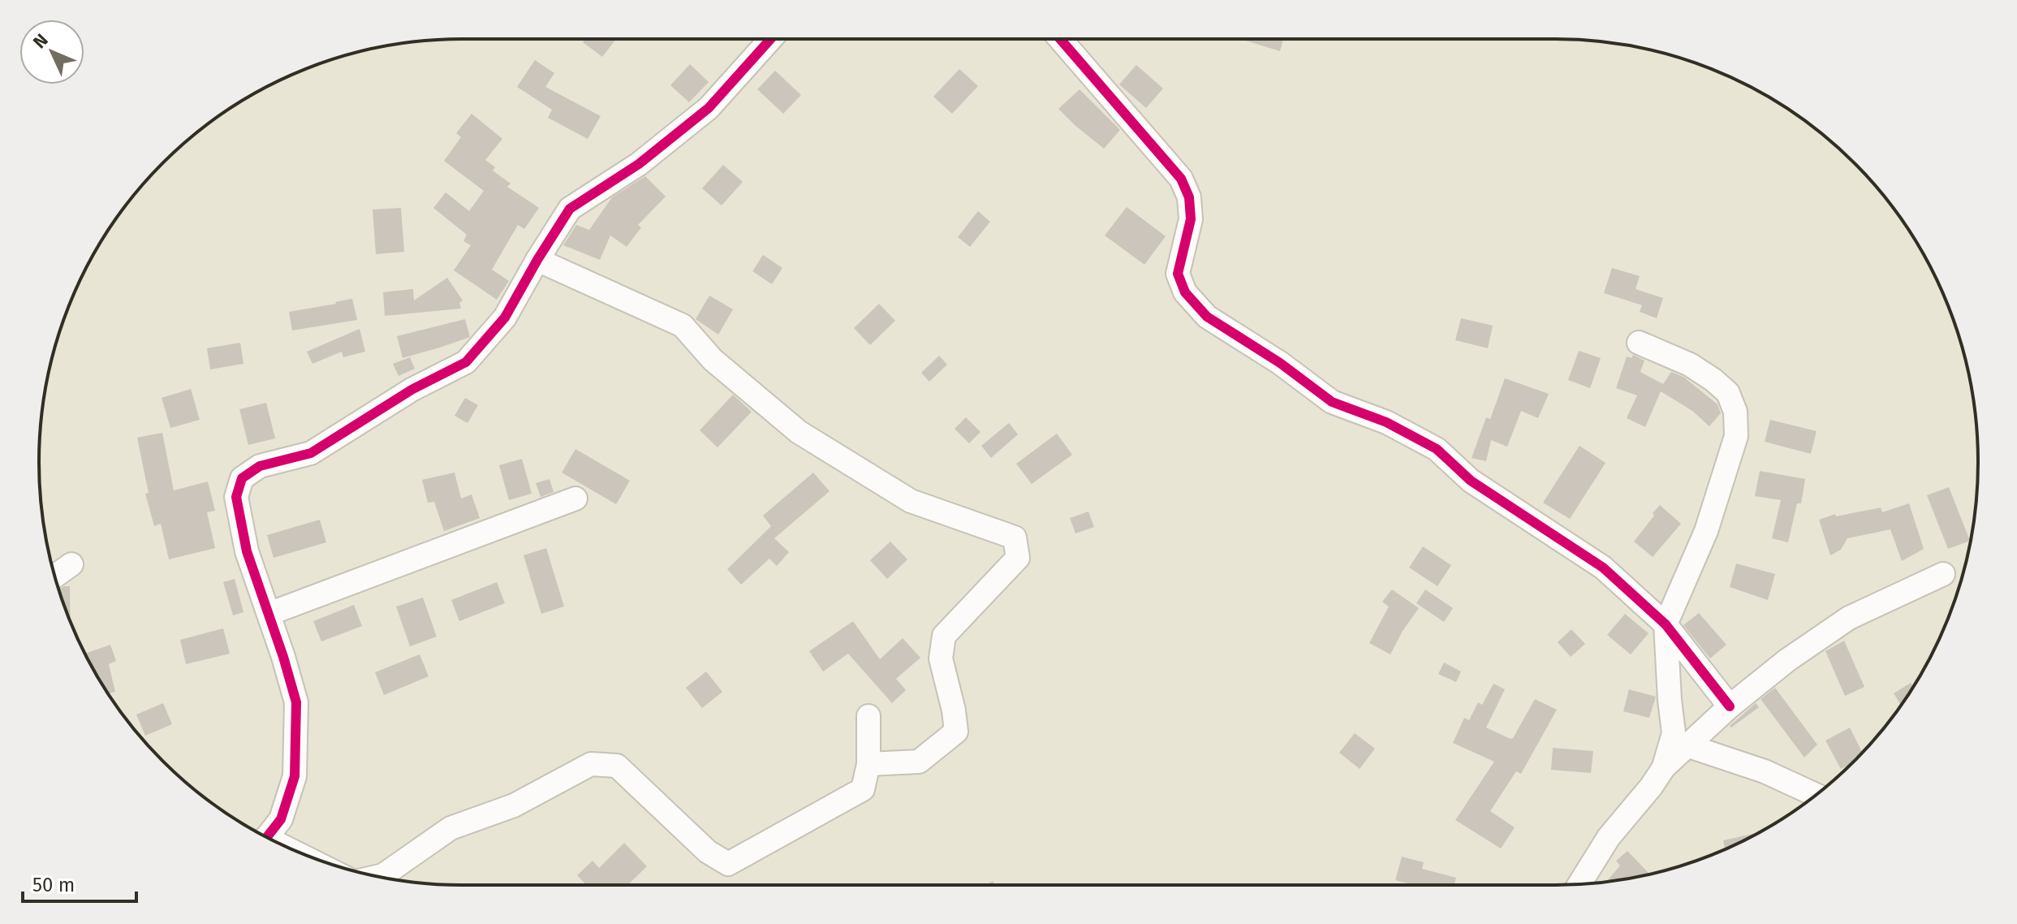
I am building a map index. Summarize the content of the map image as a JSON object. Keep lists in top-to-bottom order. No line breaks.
{"scale_bar":"50 m","north":"top left"}
